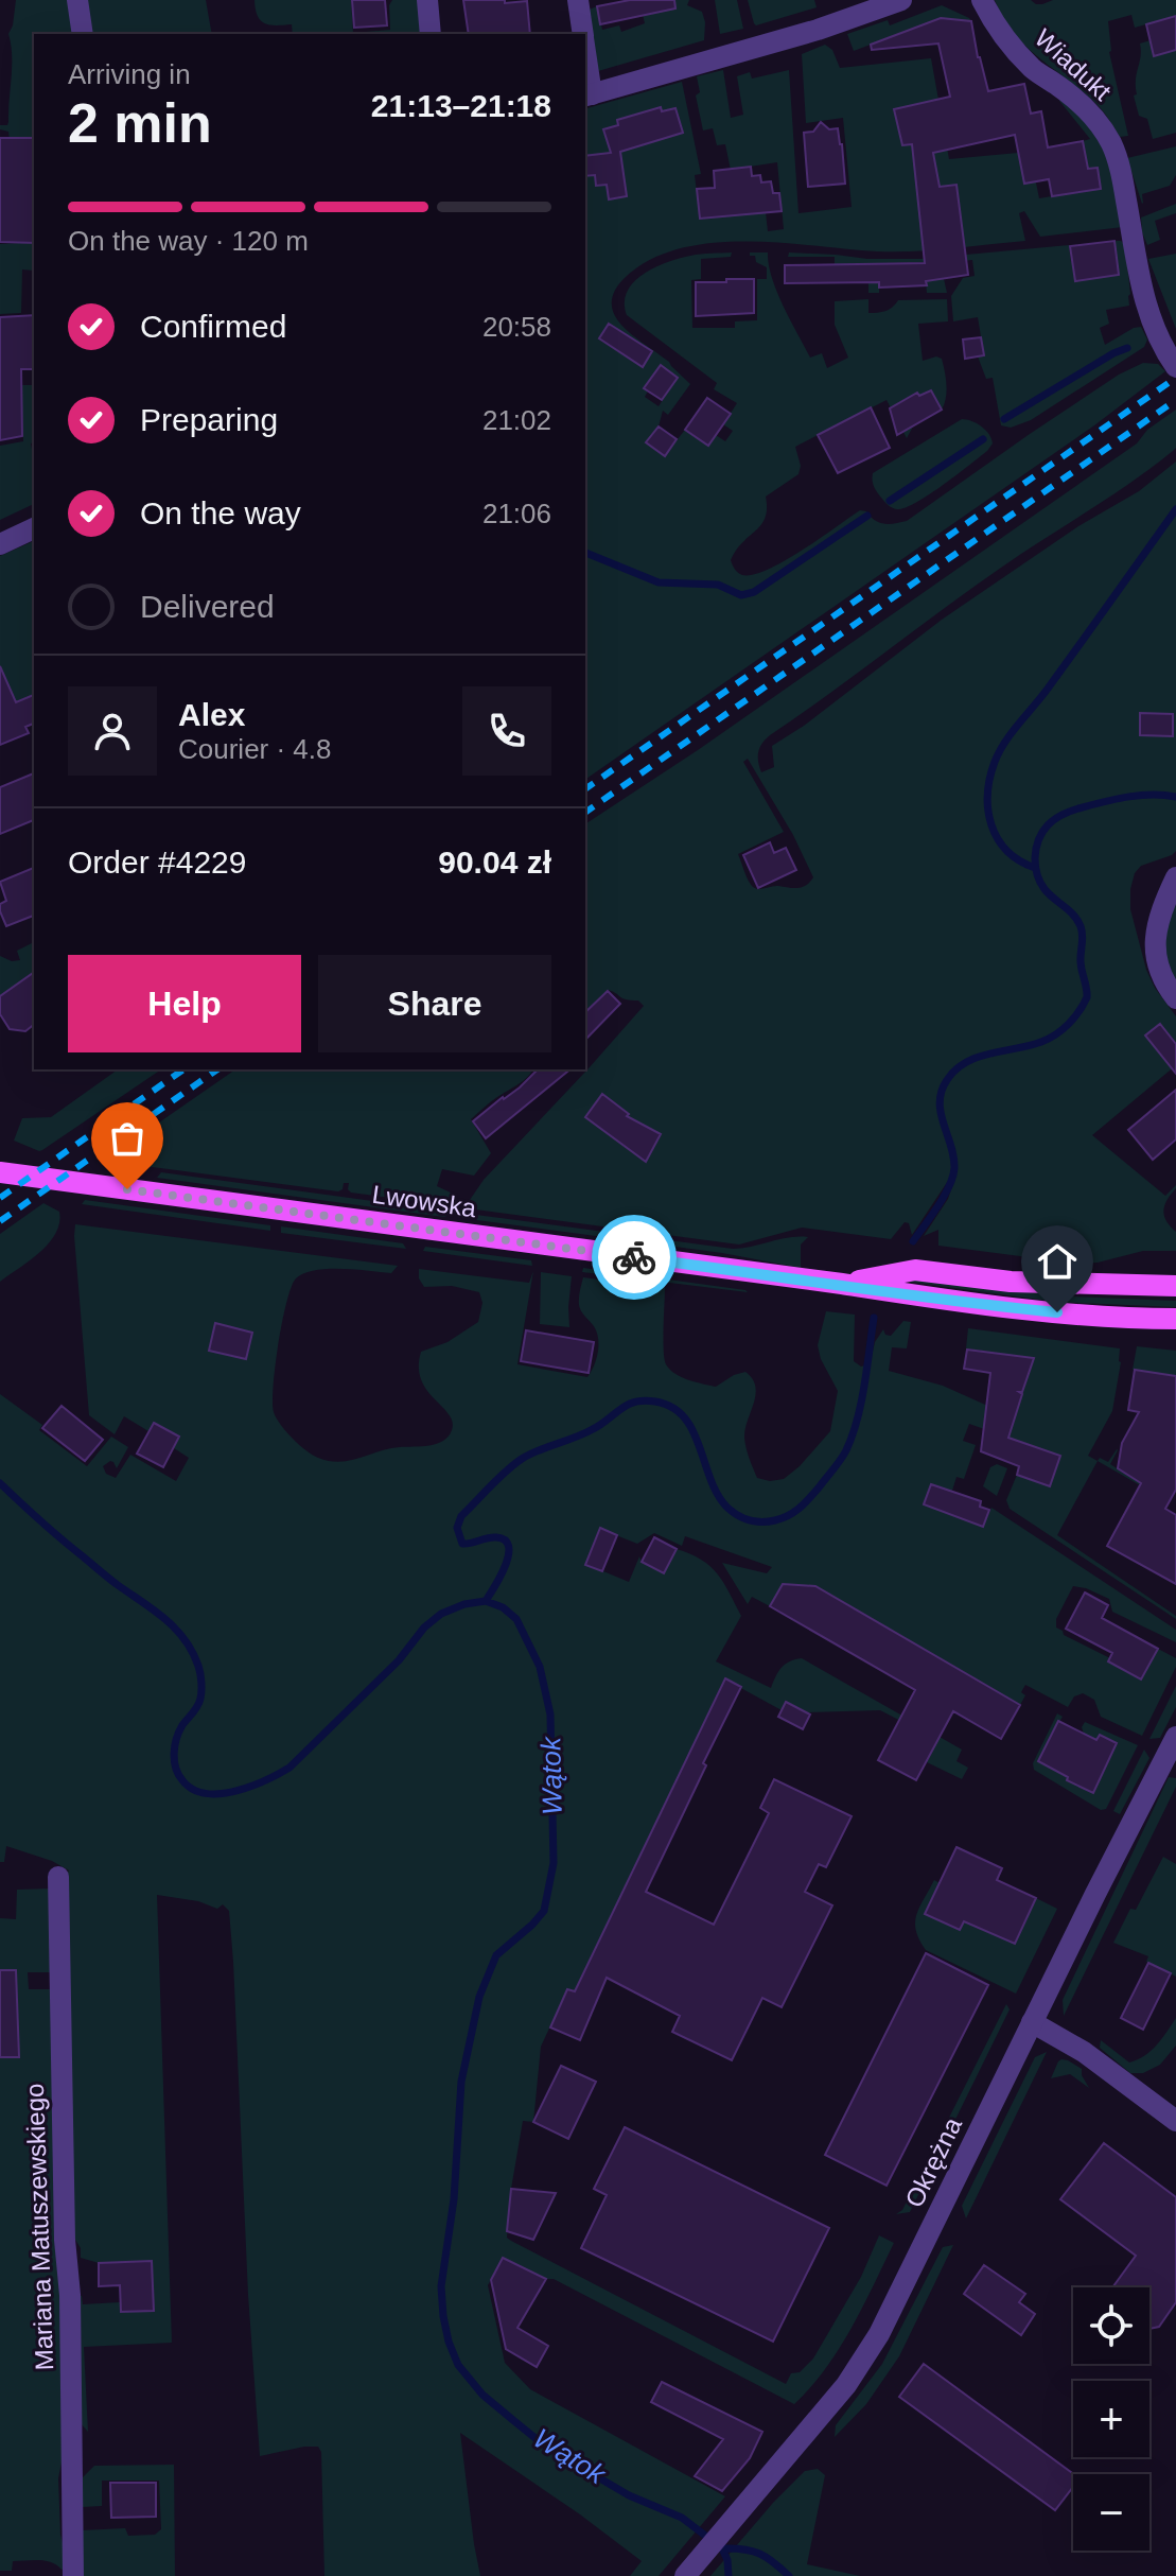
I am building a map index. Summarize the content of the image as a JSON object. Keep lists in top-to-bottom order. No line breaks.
{"streets":{"main road":["Lwowska"],"street":["Wiadukt","Okrężna","Mariana Matuszewskiego"]},"water":["Wątok"],"page":{"heading":["2 min","Arriving in","21:13–21:18"],"panel":["Alex","Courier · 4.8","Order #4229","90.04 zł"],"bar":"On the way · 120 m","list":[["Confirmed","20:58"],["Preparing","21:02"],["On the way","21:06"],"Delivered"],"buttons":["Help","Share"],"map_buttons":["+","−"]}}
